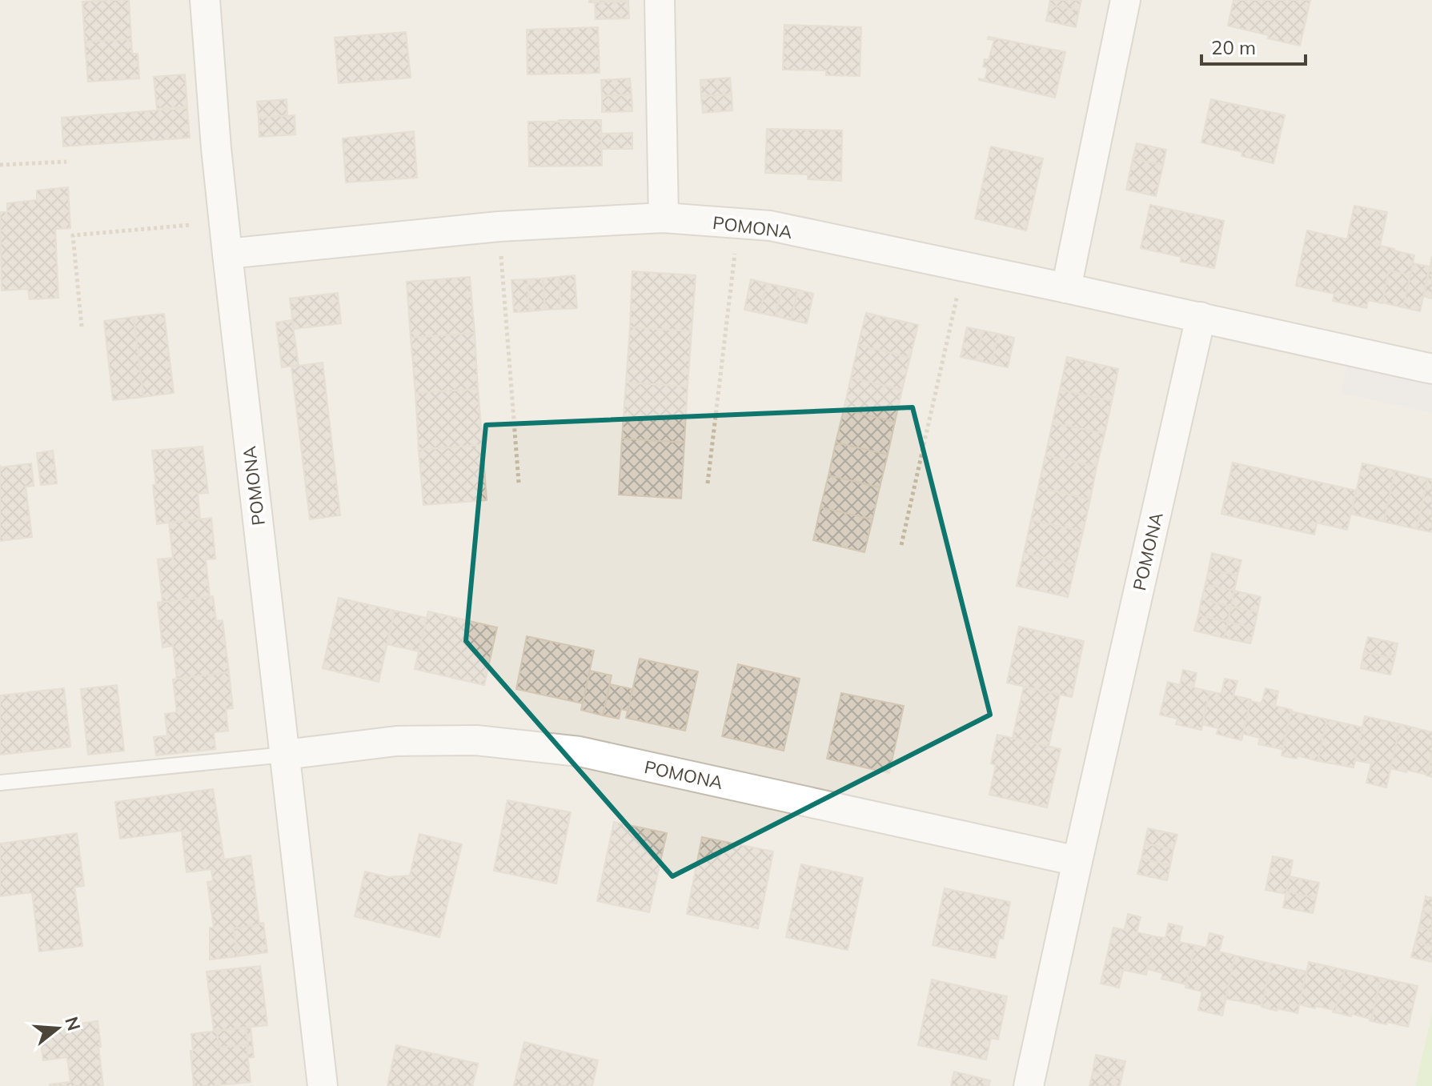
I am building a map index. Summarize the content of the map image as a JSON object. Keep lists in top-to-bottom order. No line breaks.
{"streets":{"street":["POMONA"]},"scale_bar":"20 m","north":"right"}
